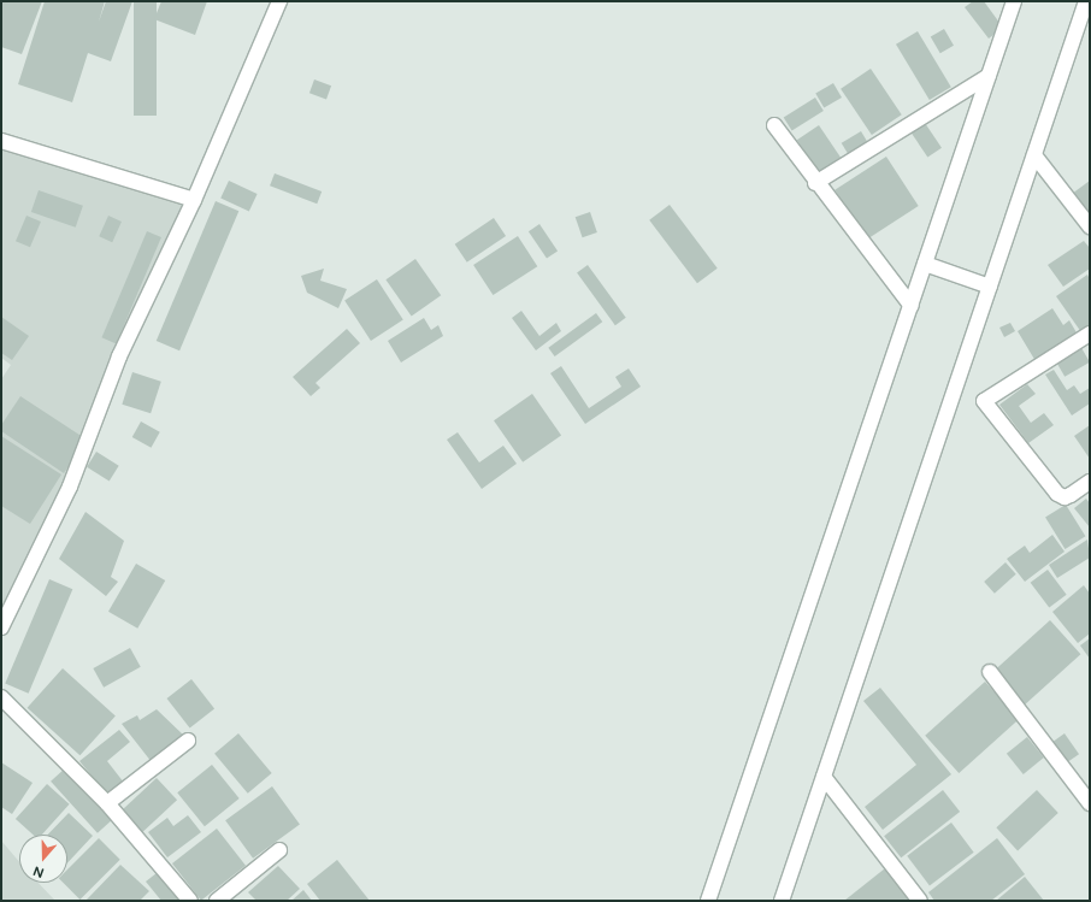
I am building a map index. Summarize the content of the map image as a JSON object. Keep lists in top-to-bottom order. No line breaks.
{"north":"bottom"}
